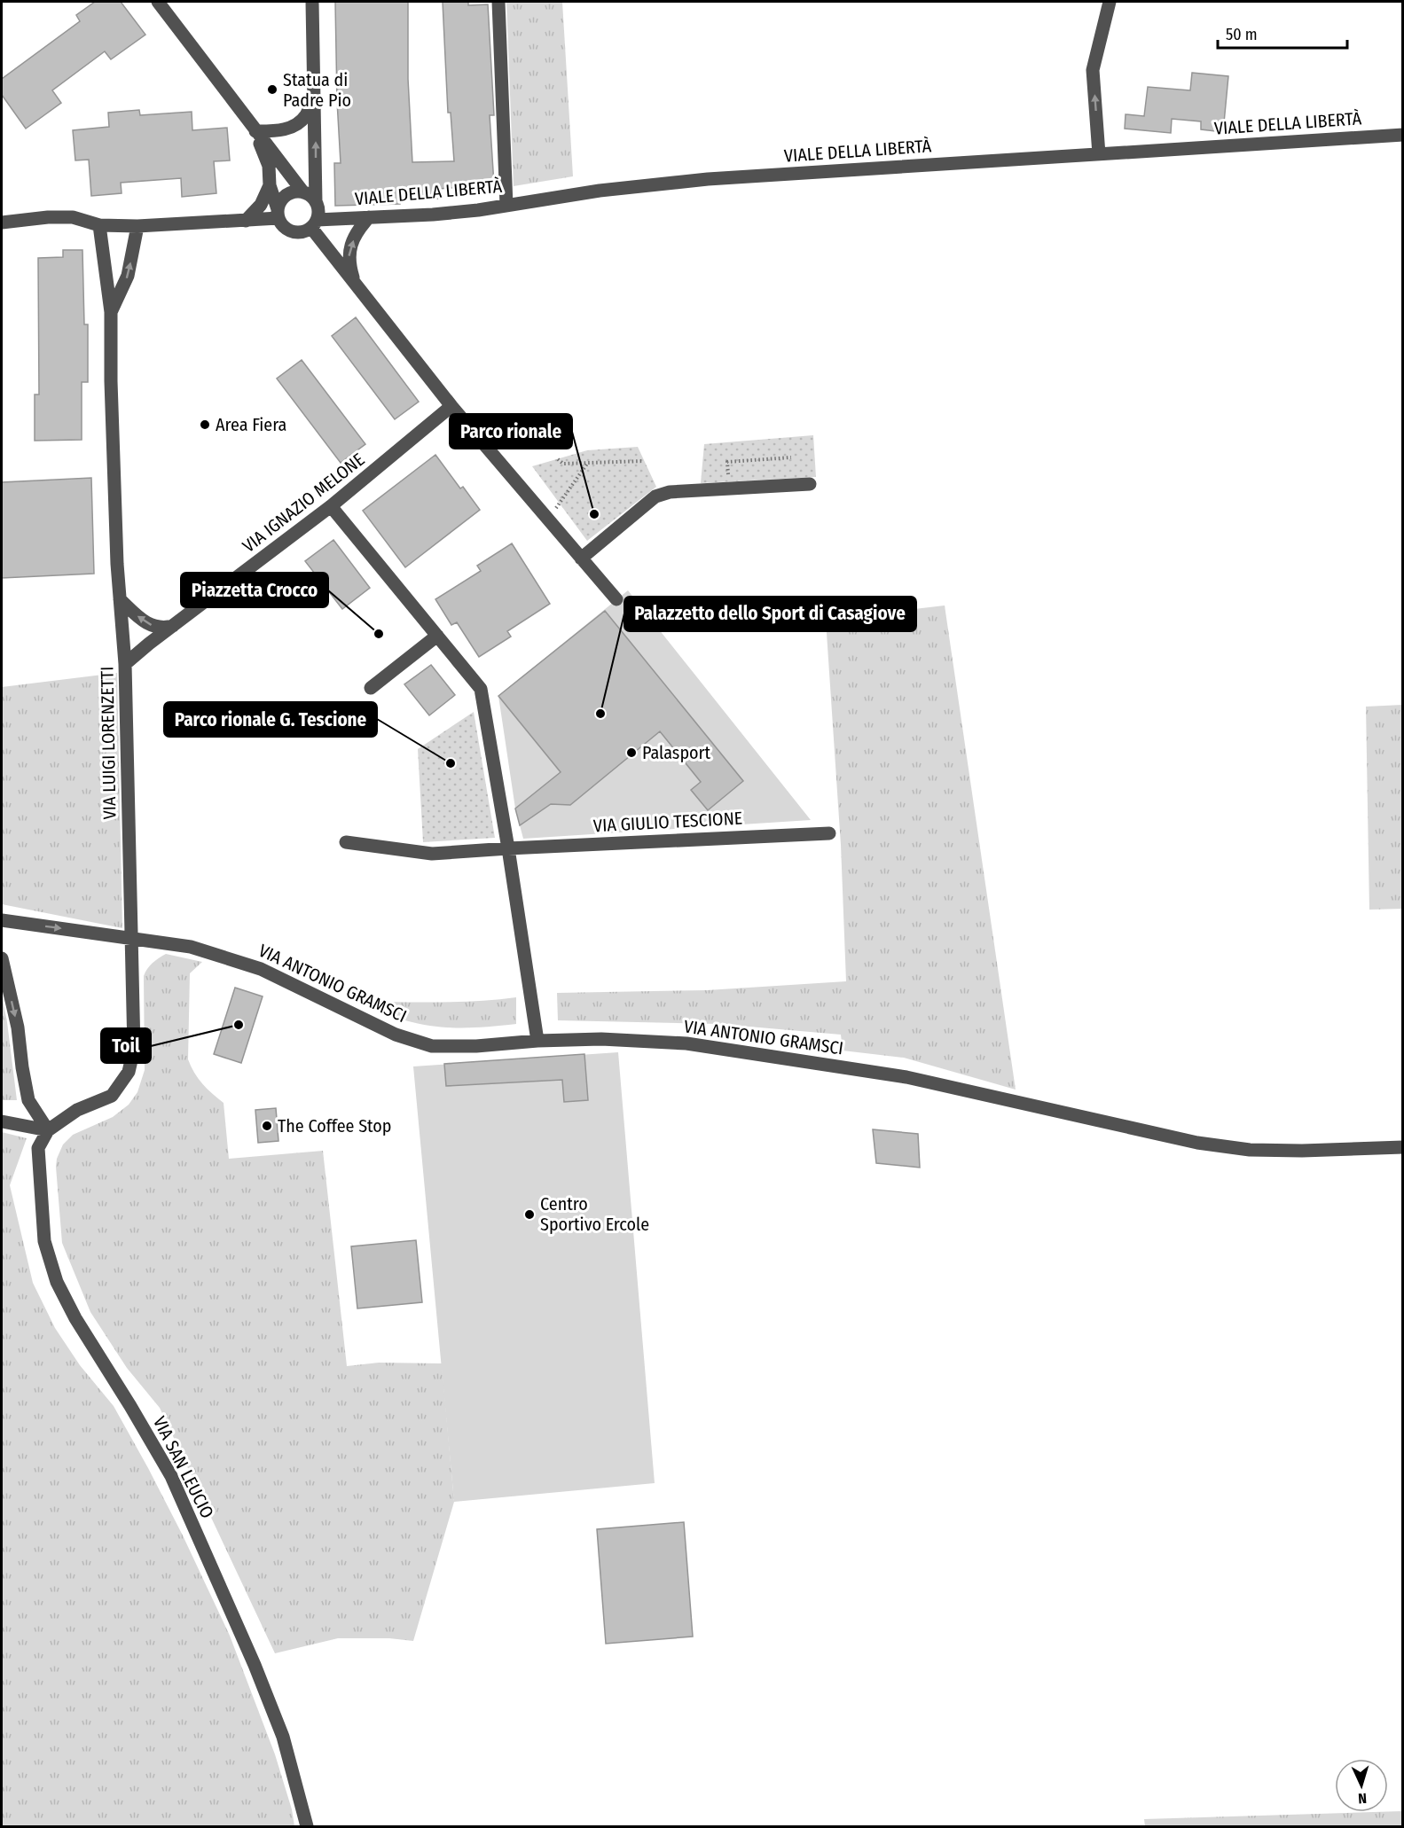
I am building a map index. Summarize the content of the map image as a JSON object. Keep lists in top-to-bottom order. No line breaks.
{"streets":{"street":["VIALE DELLA LIBERTÀ","VIA IGNAZIO MELONE","VIA LUIGI LORENZETTI","VIA GIULIO TESCIONE","VIA ANTONIO GRAMSCI","VIA SAN LEUCIO"]},"crossings":[["VIA IGNAZIO MELONE","VIA LUIGI LORENZETTI"],["VIA LUIGI LORENZETTI","VIA ANTONIO GRAMSCI"],["VIA LUIGI LORENZETTI","VIA SAN LEUCIO"]],"places":["Statua di Padre Pio","Area Fiera","Parco rionale","Piazzetta Crocco","Palazzetto dello Sport di Casagiove","Palasport","Parco rionale G. Tescione","Toil","The Coffee Stop","Centro Sportivo Ercole"],"scale_bar":"50 m","north":"bottom"}
